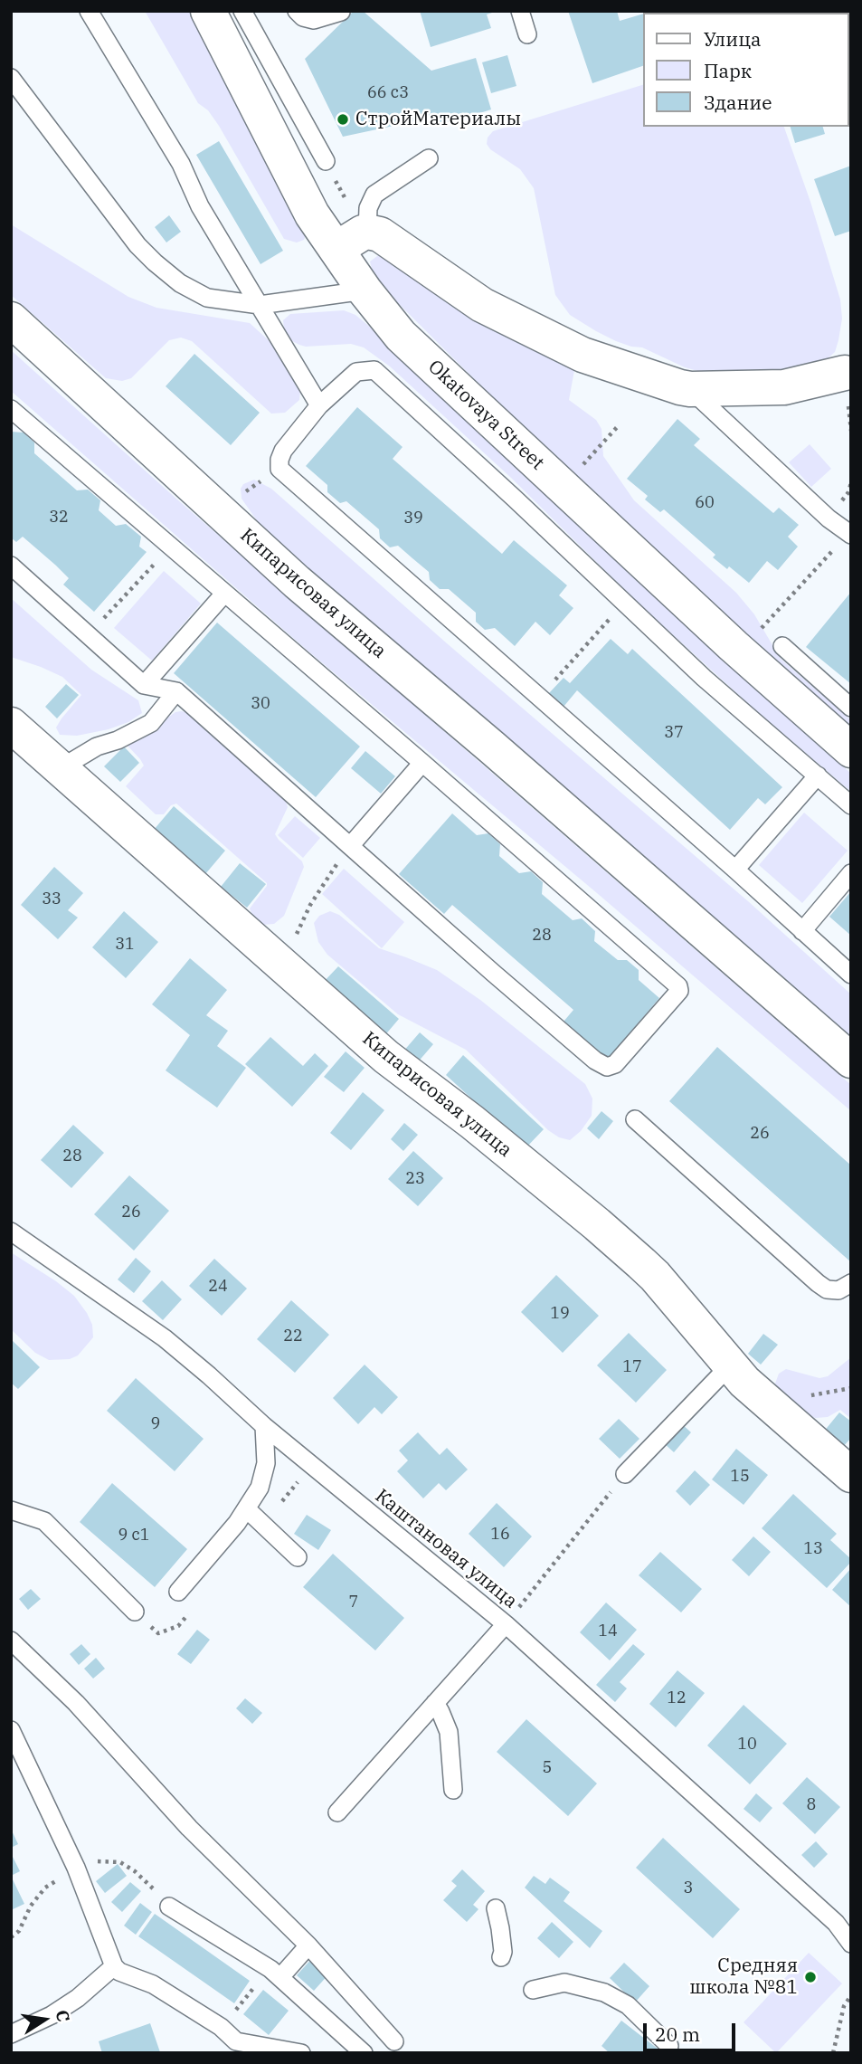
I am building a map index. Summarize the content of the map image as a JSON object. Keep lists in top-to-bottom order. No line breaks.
{"streets":{"street":["Okatovaya Street","Кипарисовая улица"],"lane":["Каштановая улица"]},"places":["СтройМатериалы","Средняя школа №81"],"house_numbers":["66 с3","60","32","39","30","37","33","28","31","26","28","23","26","24","19","22","17","9","15","16","9 с1","13","7","14","12","10","5","8","3"],"legend":["Улица","Парк","Здание"],"scale_bar":"20 m","north":"right"}
